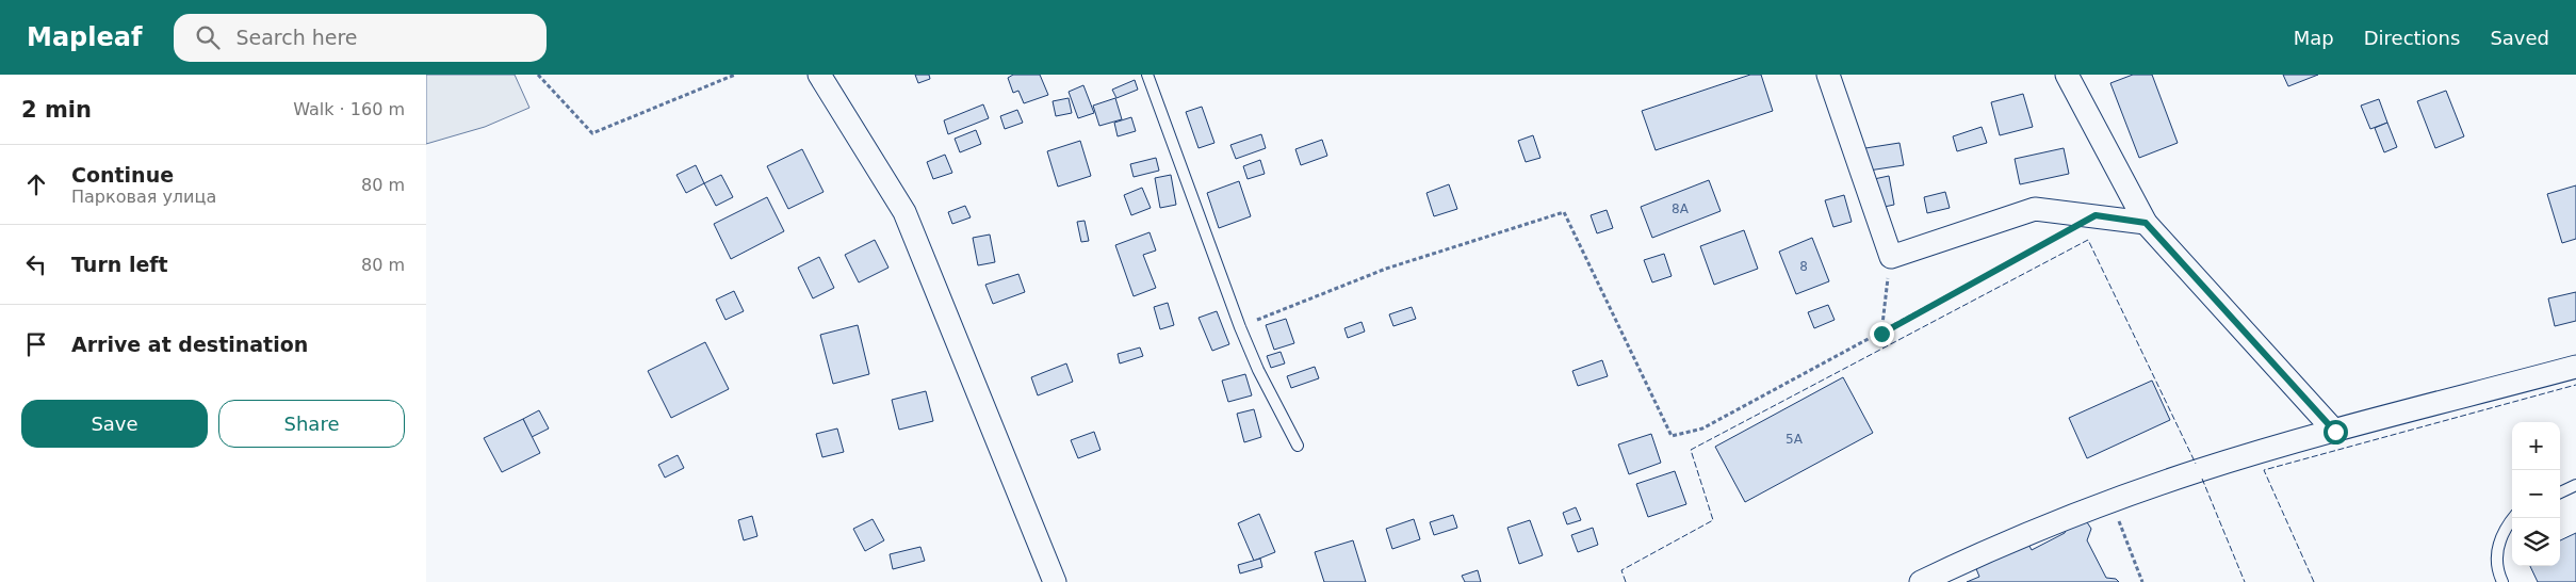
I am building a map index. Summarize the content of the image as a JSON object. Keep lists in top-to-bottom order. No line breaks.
{"house_numbers":["8А","8","5А"],"page":{"header":"Mapleaf","search":"Search here","nav":["Map","Directions","Saved"],"heading":["2 min","Walk · 160 m"],"list":[["Continue","Парковая улица","80 m"],["Turn left","80 m"],"Arrive at destination"],"buttons":["Save","Share"],"map_buttons":["+","−"]}}
